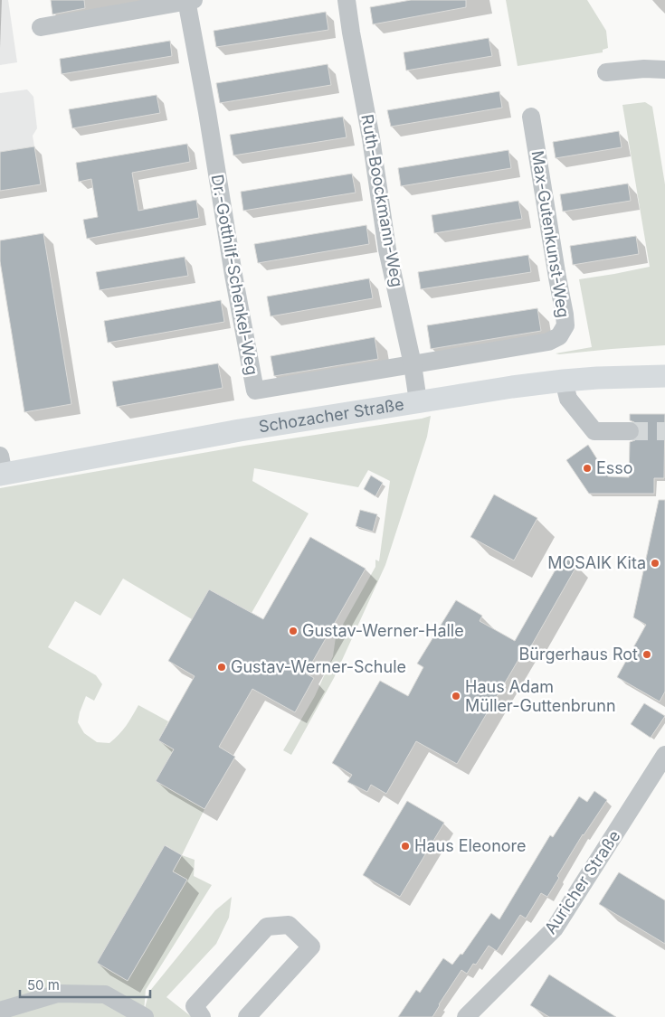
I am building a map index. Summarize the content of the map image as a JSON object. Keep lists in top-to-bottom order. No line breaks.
{"streets":{"main road":["Schozacher Straße"],"street":["Ruth-Boockmann-Weg","Max-Gutenkunst-Weg","Dr.-Gotthilf-Schenkel-Weg","Auricher Straße"]},"crossings":[["Ruth-Boockmann-Weg","Max-Gutenkunst-Weg"],["Ruth-Boockmann-Weg","Dr.-Gotthilf-Schenkel-Weg"],["Ruth-Boockmann-Weg","Schozacher Straße"],["Max-Gutenkunst-Weg","Dr.-Gotthilf-Schenkel-Weg"]],"places":["Esso","MOSAIK Kita","Gustav-Werner-Halle","Bürgerhaus Rot","Gustav-Werner-Schule","Haus Adam Müller-Guttenbrunn","Haus Eleonore"],"scale_bar":"50 m"}
